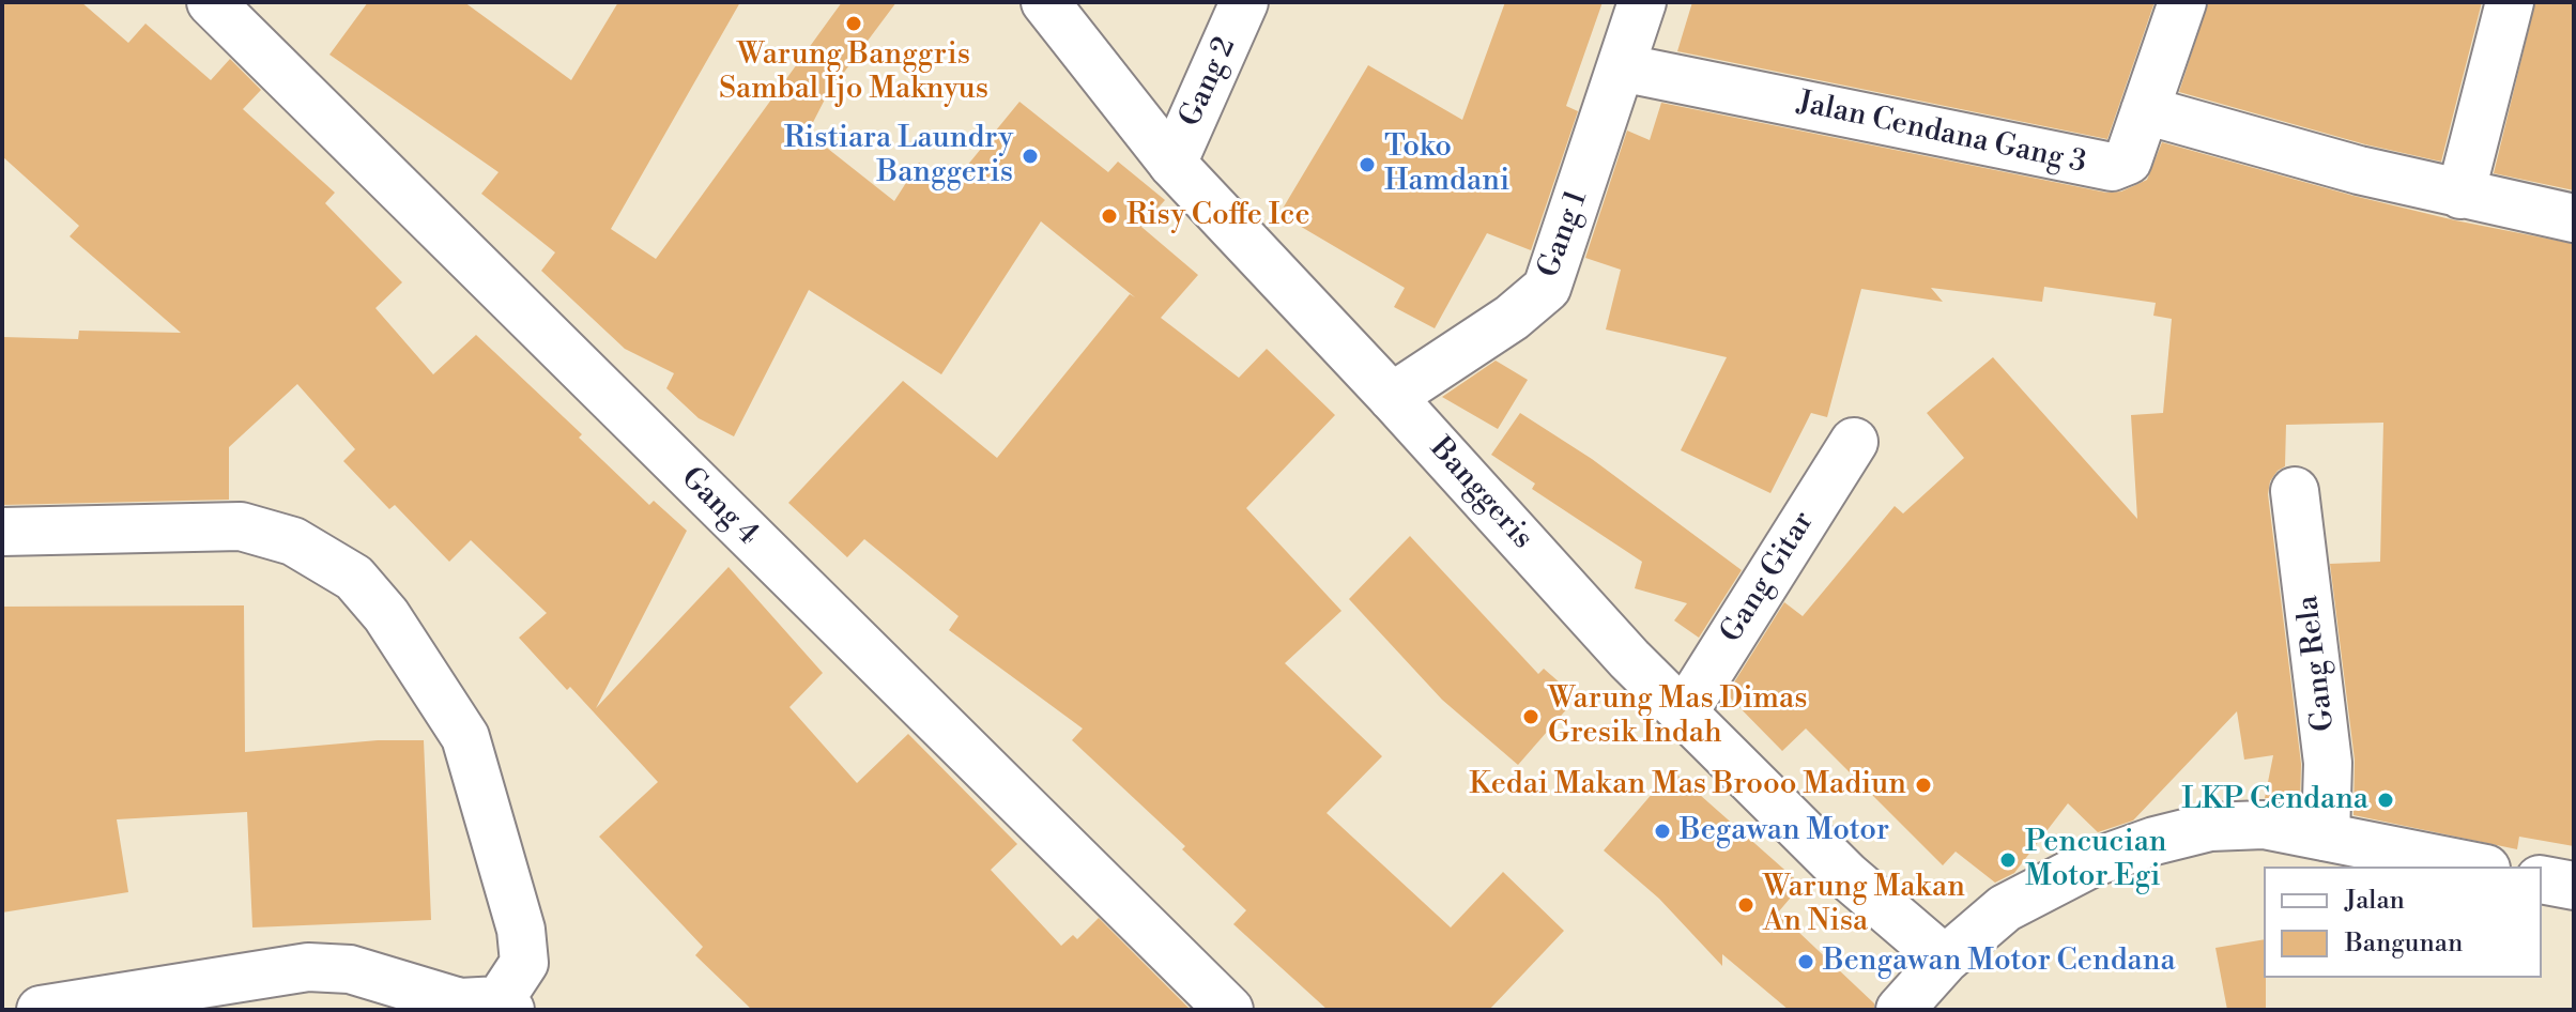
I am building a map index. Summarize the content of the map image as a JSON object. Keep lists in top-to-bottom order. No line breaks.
{"streets":{"street":["Gang 2","Jalan Cendana Gang 3","Gang 1","Banggeris","Gang 4","Gang Gitar","Gang Rela"]},"crossings":[["Gang 2","Banggeris"],["Jalan Cendana Gang 3","Gang 1"],["Gang 1","Banggeris"],["Banggeris","Gang Gitar"]],"places":["Warung Banggris Sambal Ijo Maknyus","Ristiara Laundry Banggeris","Toko Hamdani","Risy Coffe Ice","Warung Mas Dimas Gresik Indah","Kedai Makan Mas Brooo Madiun","LKP Cendana","Begawan Motor","Pencucian Motor Egi","Warung Makan An Nisa","Bengawan Motor Cendana"],"legend":["Jalan","Bangunan"]}
